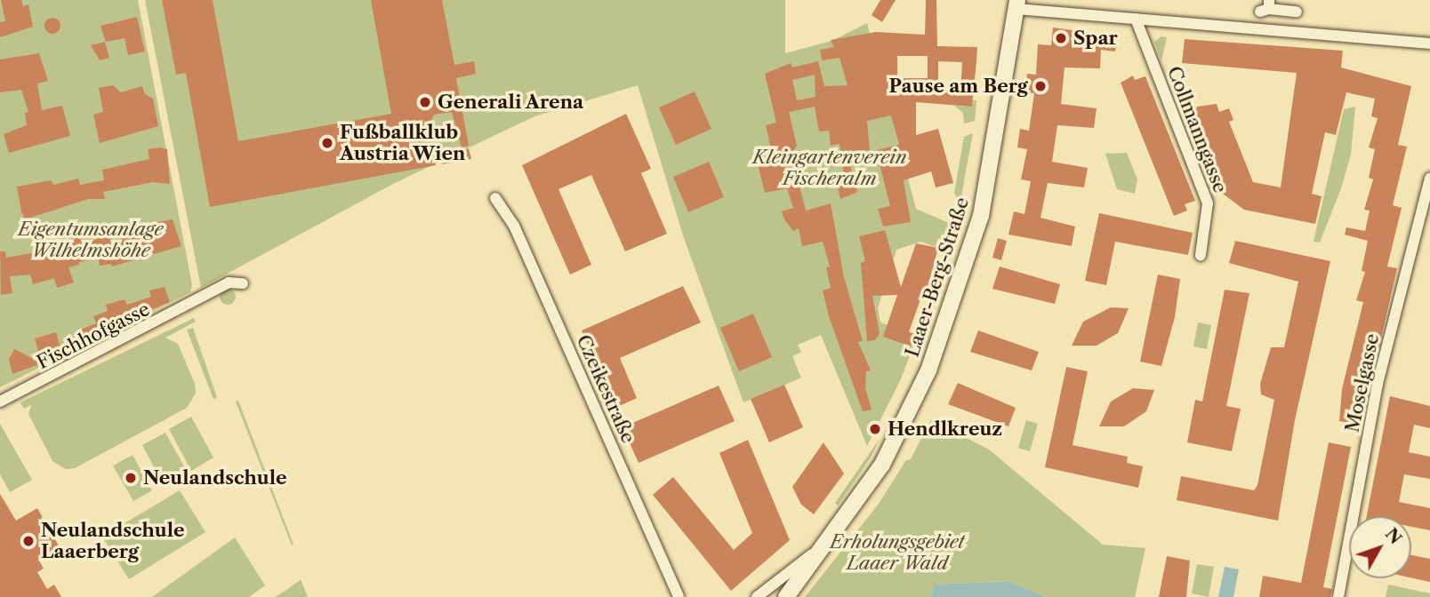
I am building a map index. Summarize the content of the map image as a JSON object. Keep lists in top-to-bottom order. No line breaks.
{"streets":{"main road":["Laaer-Berg-Straße"],"street":["Collmanngasse","Fischhofgasse","Moselgasse","Czeikestraße"]},"parks":["Kleingartenverein Fischeralm","Eigentumsanlage Wilhelmshöhe","Erholungsgebiet Laaer Wald"],"places":["Spar","Pause am Berg","Generali Arena","Fußballklub Austria Wien","Hendlkreuz","Neulandschule","Neulandschule Laaerberg"],"north":"top right"}
